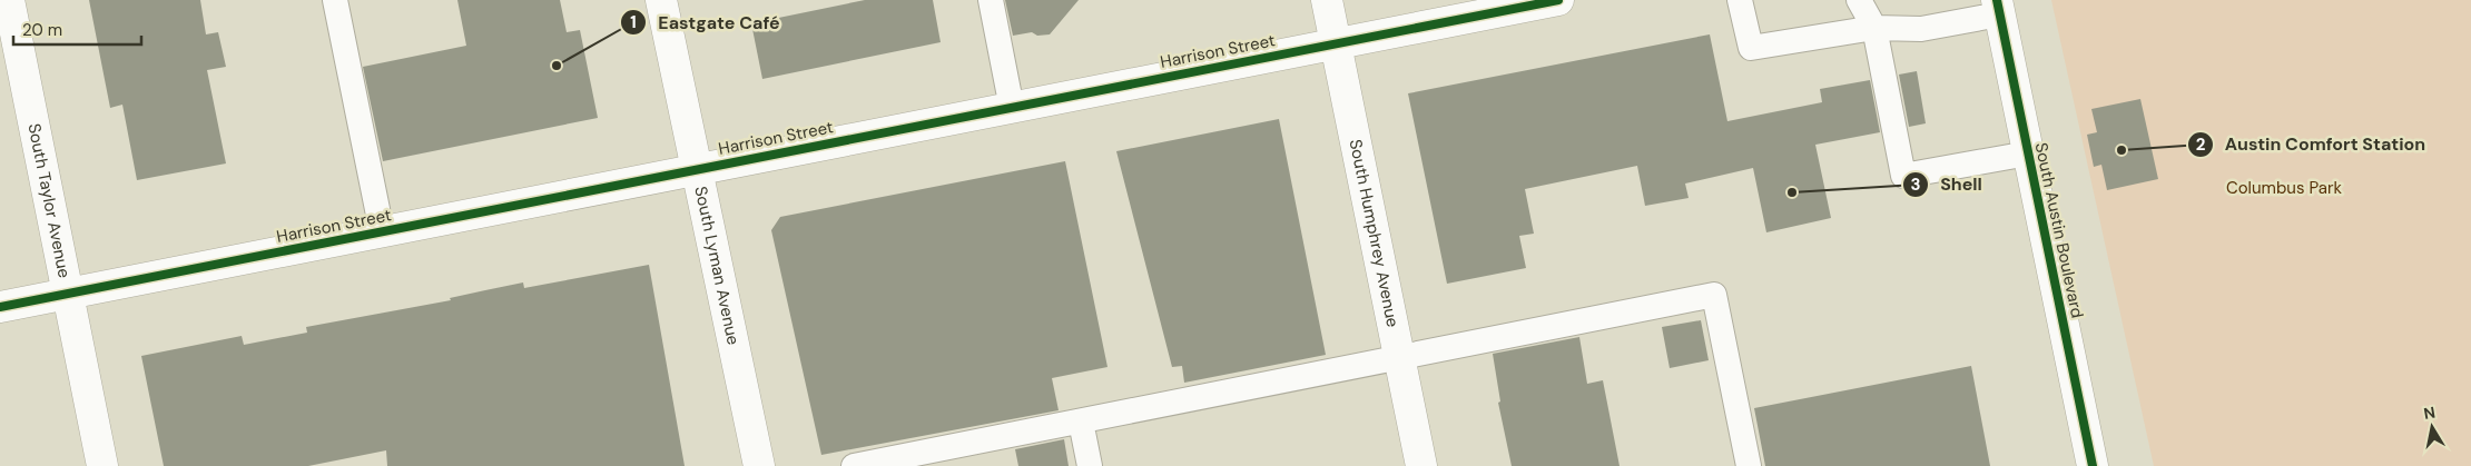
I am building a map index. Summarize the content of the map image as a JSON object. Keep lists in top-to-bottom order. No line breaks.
{"streets":{"street":["Harrison Street","South Taylor Avenue","South Austin Boulevard","South Humphrey Avenue","South Lyman Avenue"]},"crossings":[["Harrison Street","South Taylor Avenue"],["Harrison Street","South Humphrey Avenue"],["Harrison Street","South Lyman Avenue"]],"parks":["Columbus Park"],"places":["Eastgate Café","Austin Comfort Station","Shell"],"scale_bar":"20 m","north":"top"}
